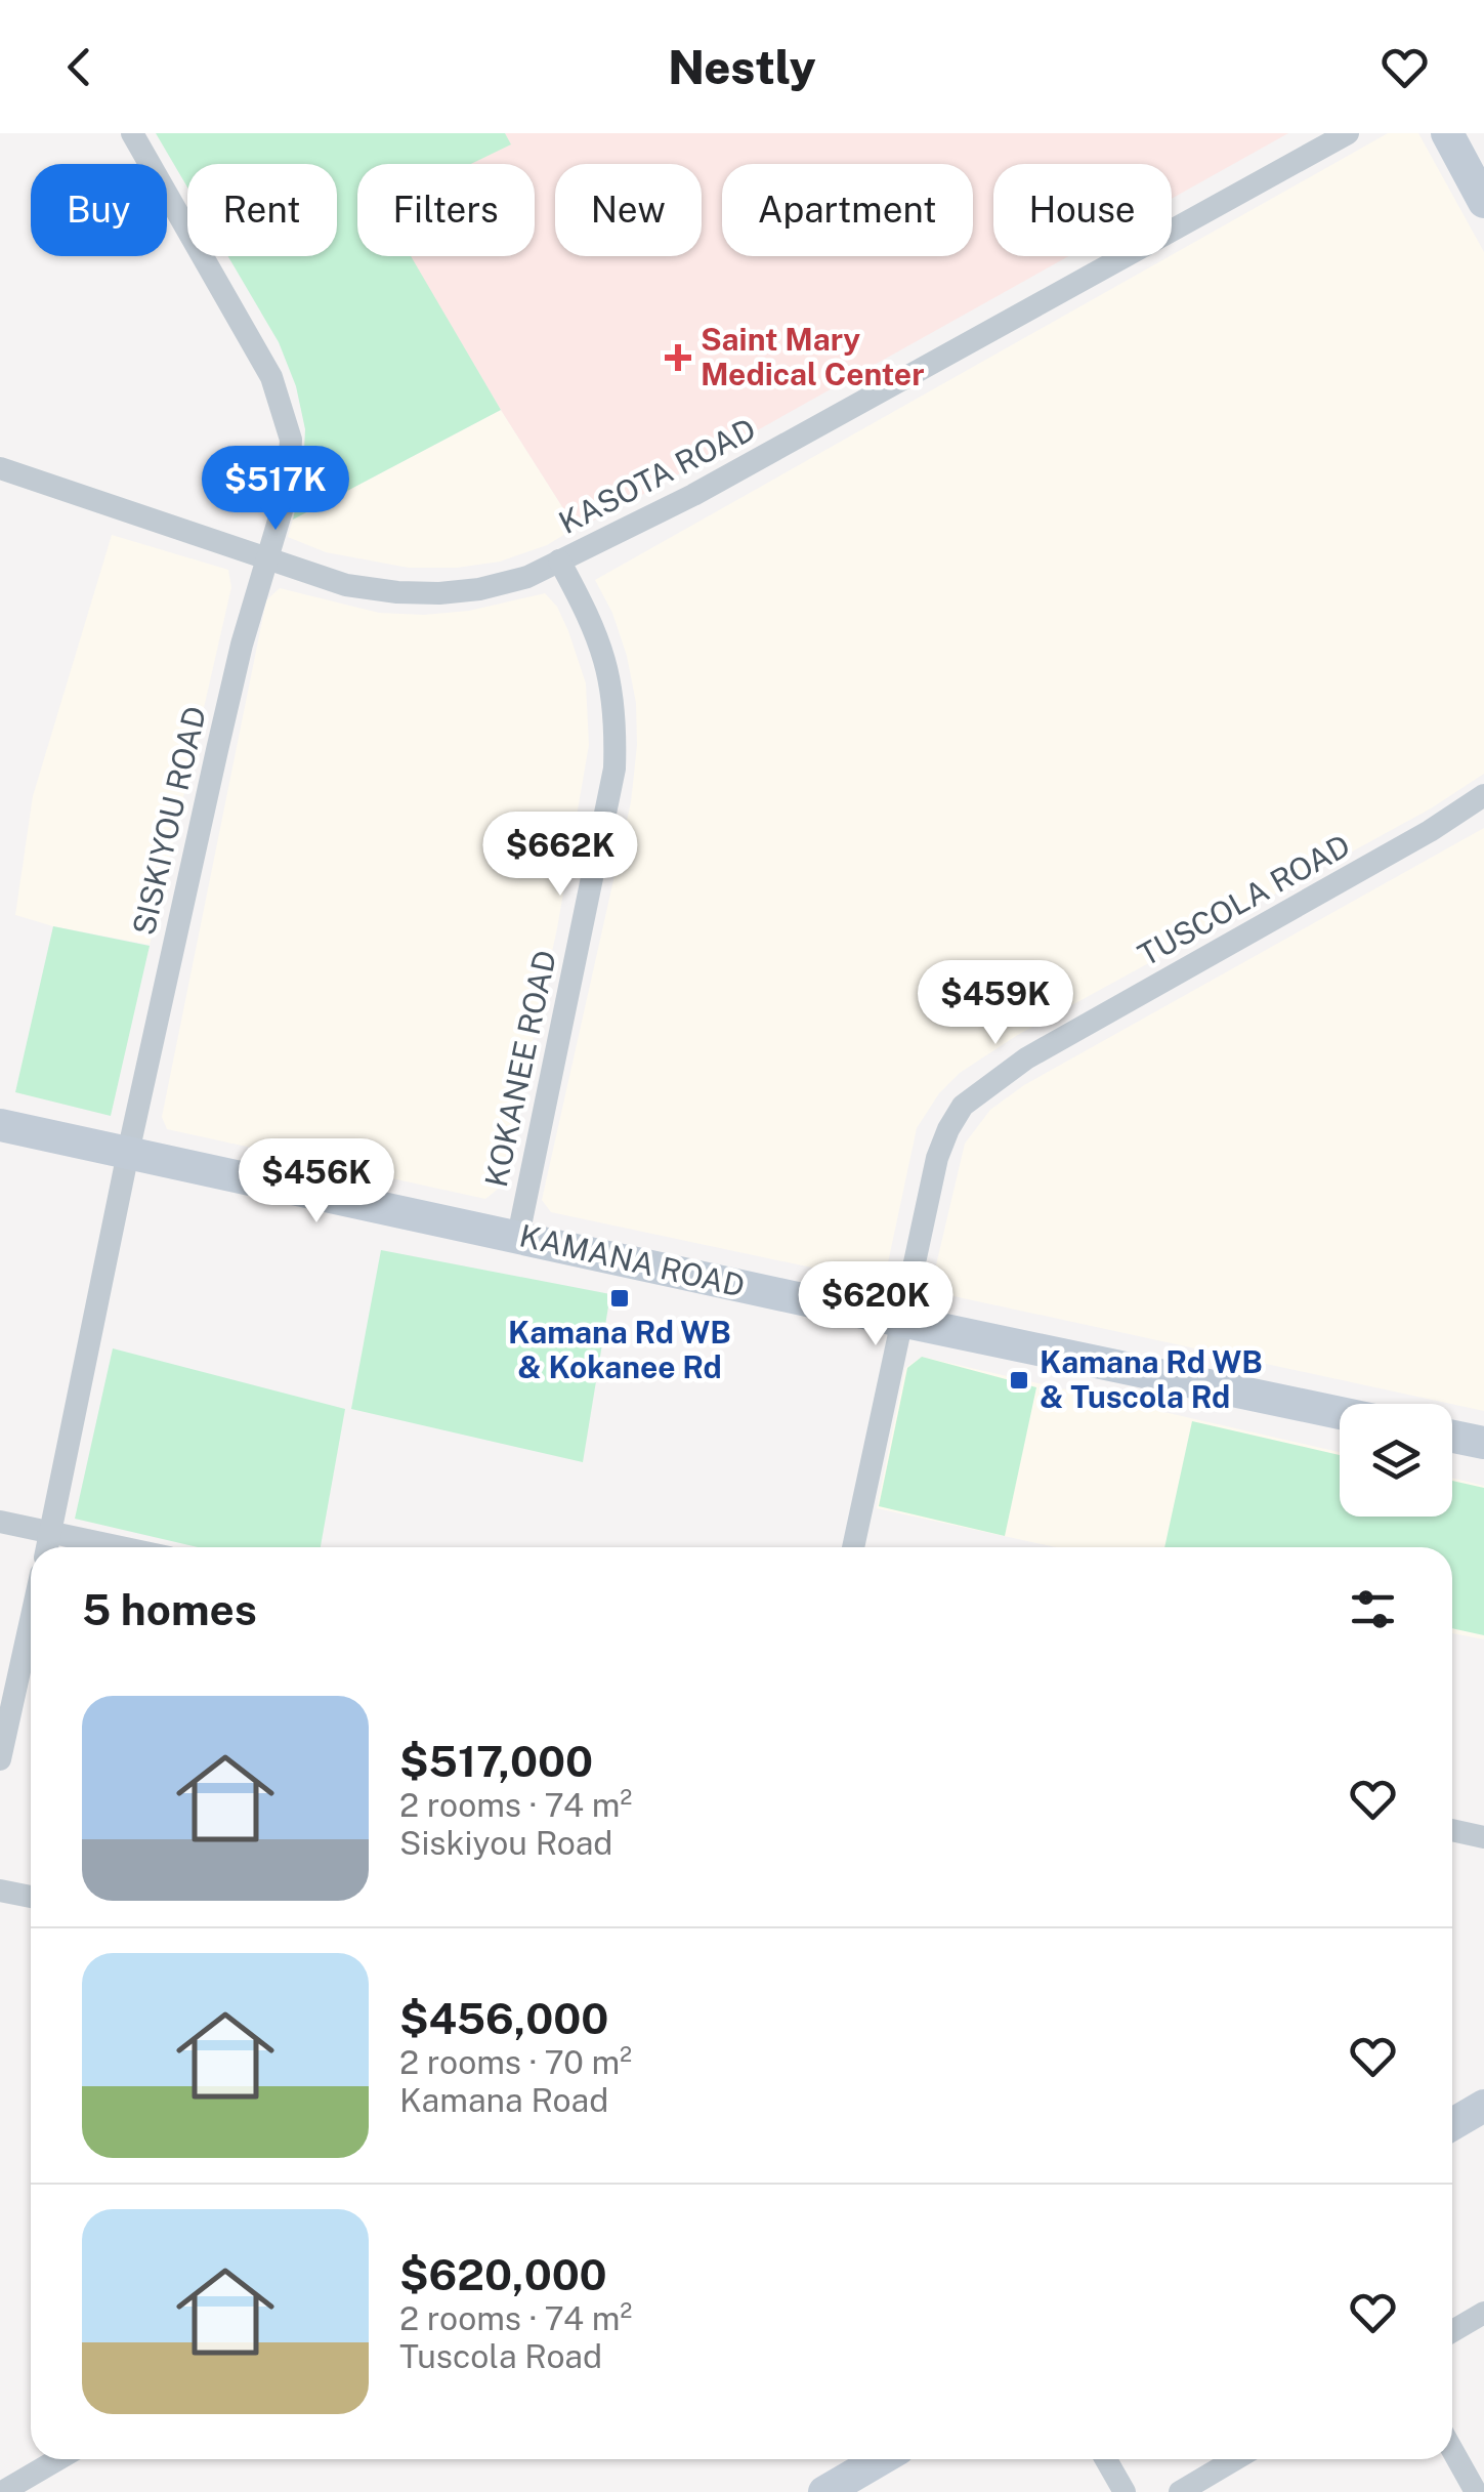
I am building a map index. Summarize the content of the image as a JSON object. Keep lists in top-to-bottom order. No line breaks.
{"streets":{"street":["KASOTA ROAD","SISKIYOU ROAD","TUSCOLA ROAD","KOKANEE ROAD","KAMANA ROAD"]},"crossings":[["KASOTA ROAD","SISKIYOU ROAD"],["KASOTA ROAD","KOKANEE ROAD"],["SISKIYOU ROAD","KAMANA ROAD"],["TUSCOLA ROAD","KAMANA ROAD"],["KOKANEE ROAD","KAMANA ROAD"]],"places":{"health":["Saint Mary Medical Center"],"transit":["Kamana Rd WB & Kokanee Rd","Kamana Rd WB & Tuscola Rd"]},"page":{"header":"Nestly","chip":["Buy","Rent","Filters","New","Apartment","House"],"price":["$517K","$662K","$459K","$456K","$620K"],"heading":"5 homes","list":[{"name":"$517,000","note":"2 rooms · 74 m² · Siskiyou Road"},{"name":"$456,000","note":"2 rooms · 70 m² · Kamana Road"},{"name":"$620,000","note":"2 rooms · 74 m² · Tuscola Road"}]}}
